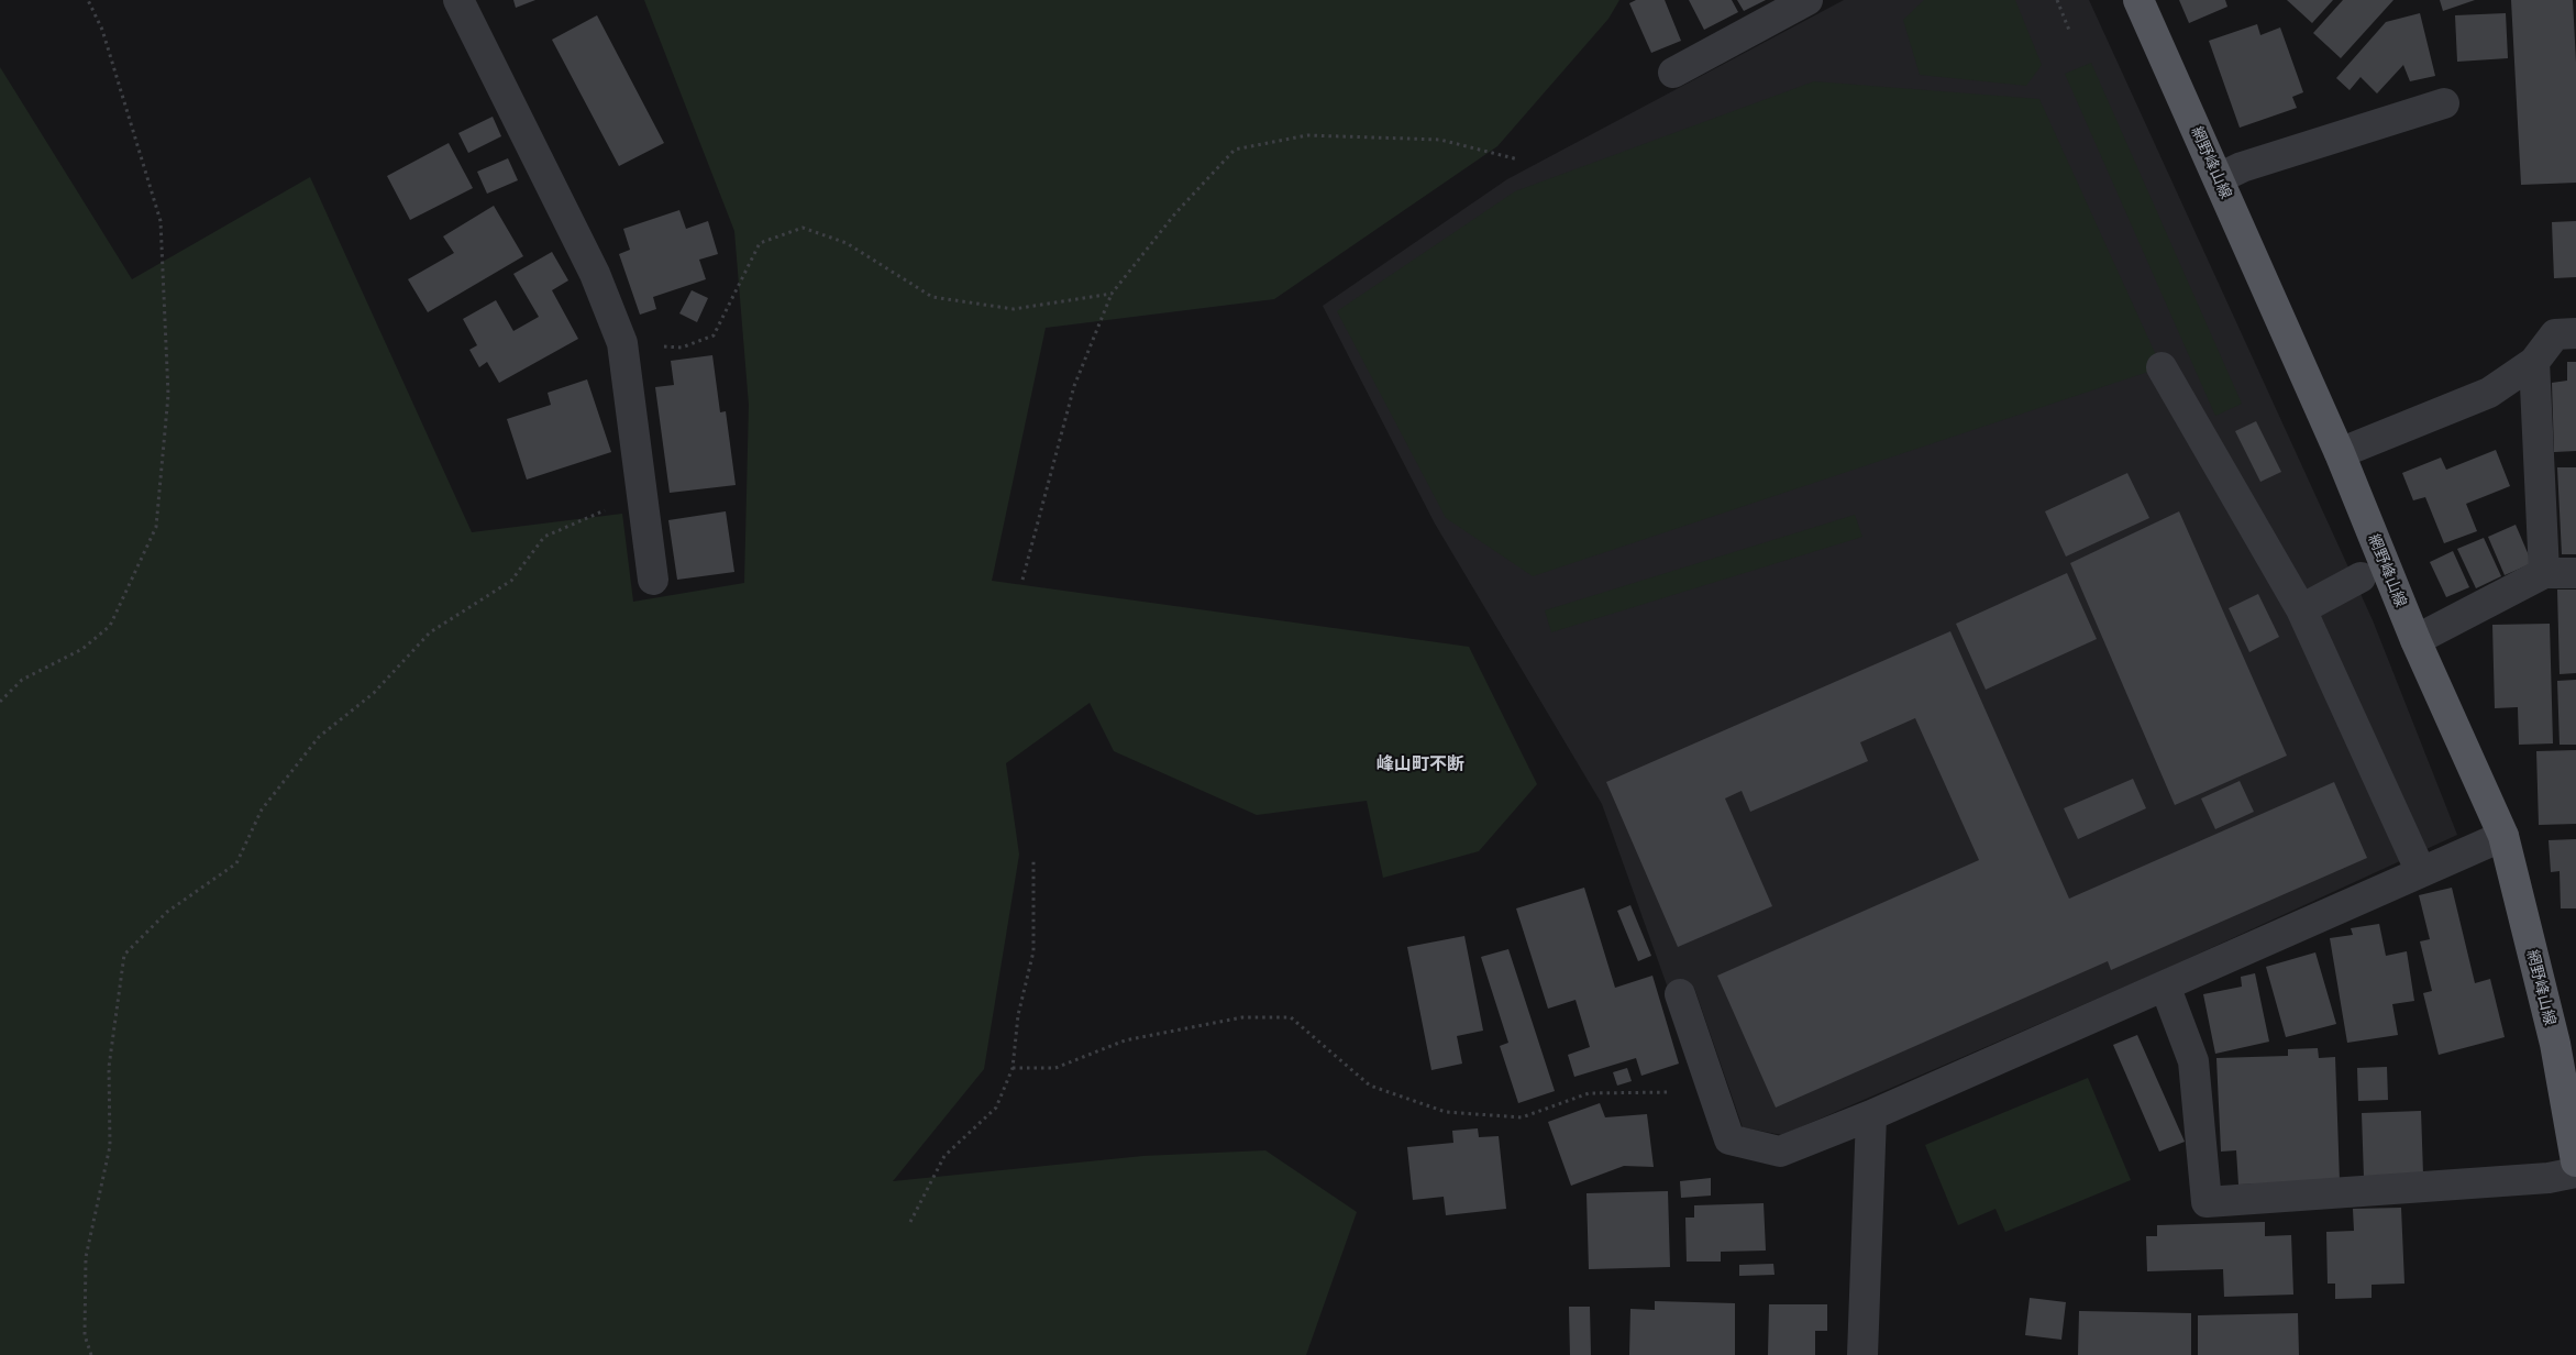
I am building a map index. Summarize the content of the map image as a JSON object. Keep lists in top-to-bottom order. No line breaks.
{"streets":{"main road":["網野峰山線"]},"districts":["峰山町不断"]}
